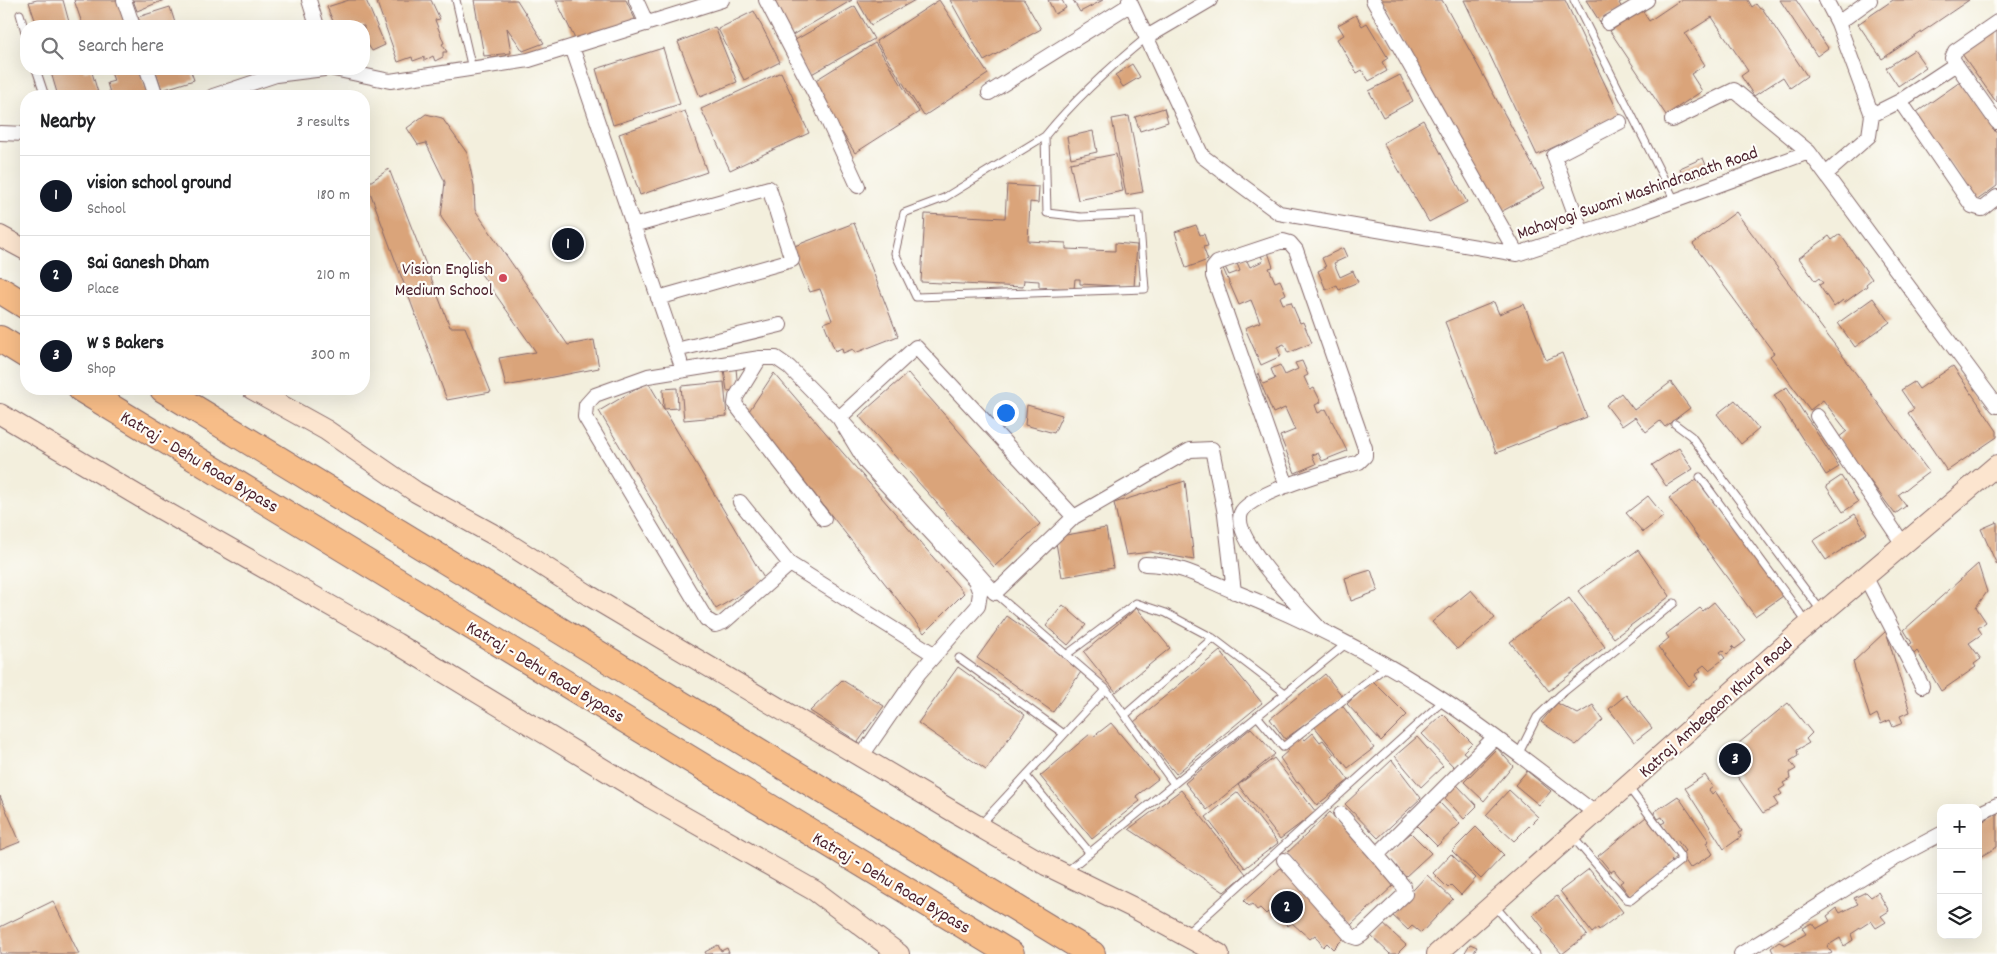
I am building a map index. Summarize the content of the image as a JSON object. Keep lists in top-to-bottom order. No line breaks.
{"streets":{"highway":["Katraj - Dehu Road Bypass"],"street":["Mahayogi Swami Mashindranath Road","Katraj Ambegaon Khurd Road"]},"places":["Vision English Medium School"],"page":{"search":"Search here","heading":["Nearby","3 results"],"list":[{"mark":"1","name":"vision school ground","note":"School","value":"180 m"},{"mark":"2","name":"Sai Ganesh Dham","note":"Place","value":"210 m"},{"mark":"3","name":"W S Bakers","note":"Shop","value":"300 m"}],"pins":["1","3","2"],"map_buttons":["+","−"]}}
